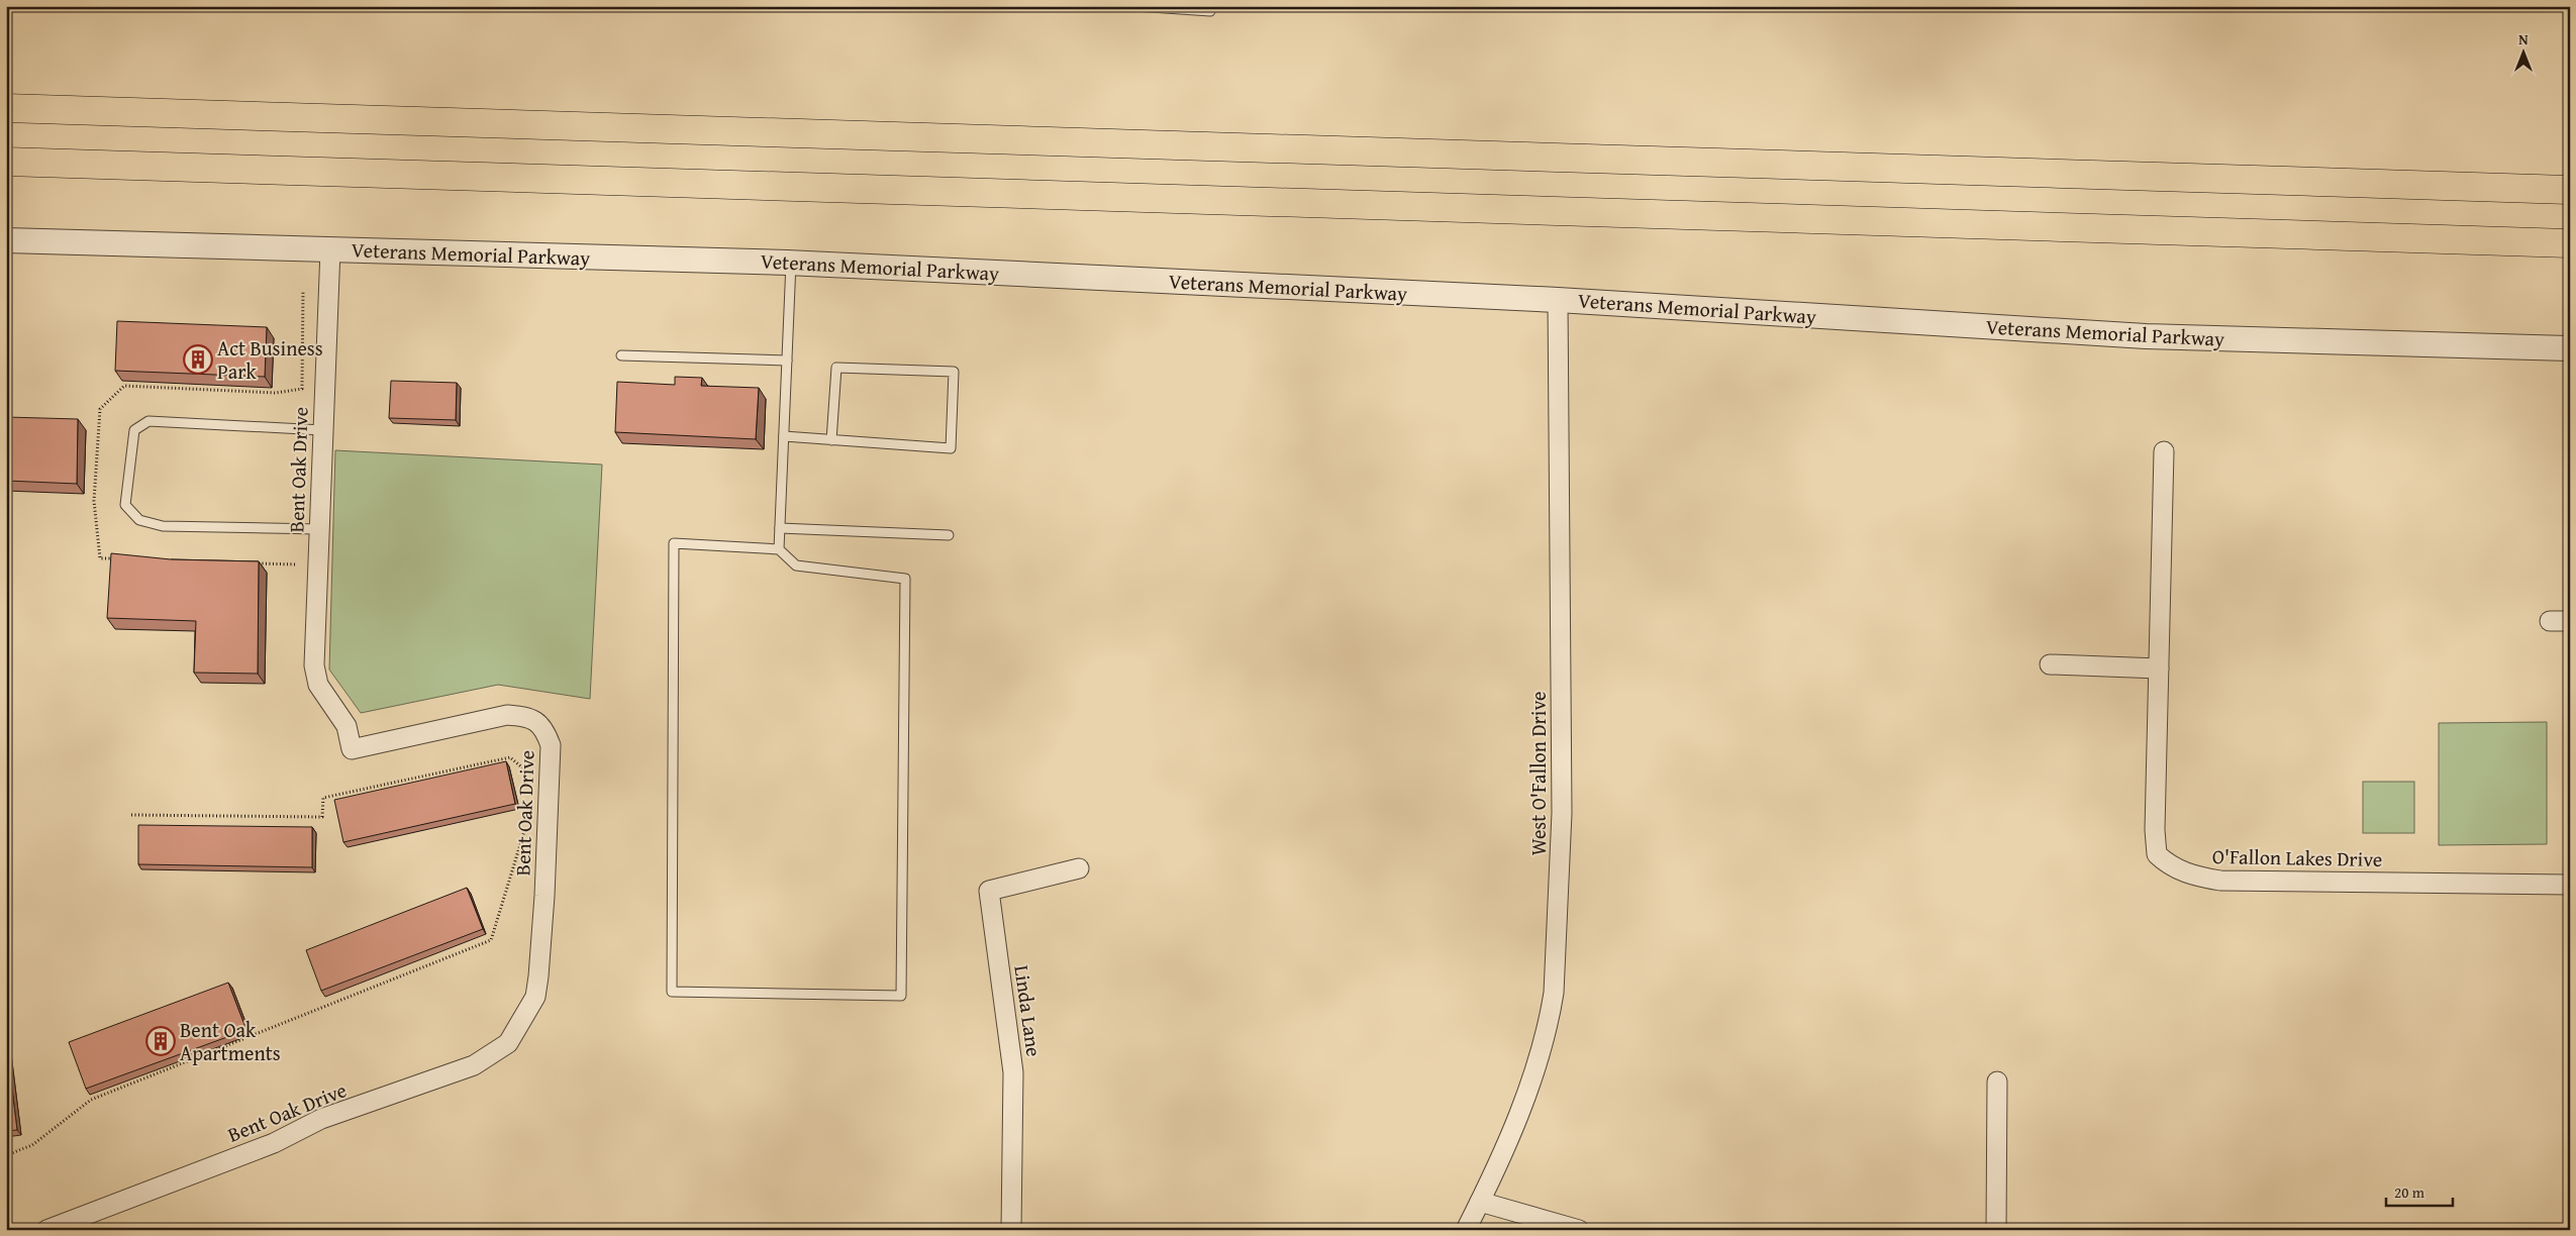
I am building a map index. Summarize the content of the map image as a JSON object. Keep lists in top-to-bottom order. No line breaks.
{"streets":{"street":["Veterans Memorial Parkway","Bent Oak Drive","West O'Fallon Drive","O'Fallon Lakes Drive","Linda Lane"]},"crossings":[["Veterans Memorial Parkway","Bent Oak Drive"],["Veterans Memorial Parkway","West O'Fallon Drive"]],"places":{"building":["Act Business Park","Bent Oak Apartments"]},"scale_bar":"20 m","north":"top"}
